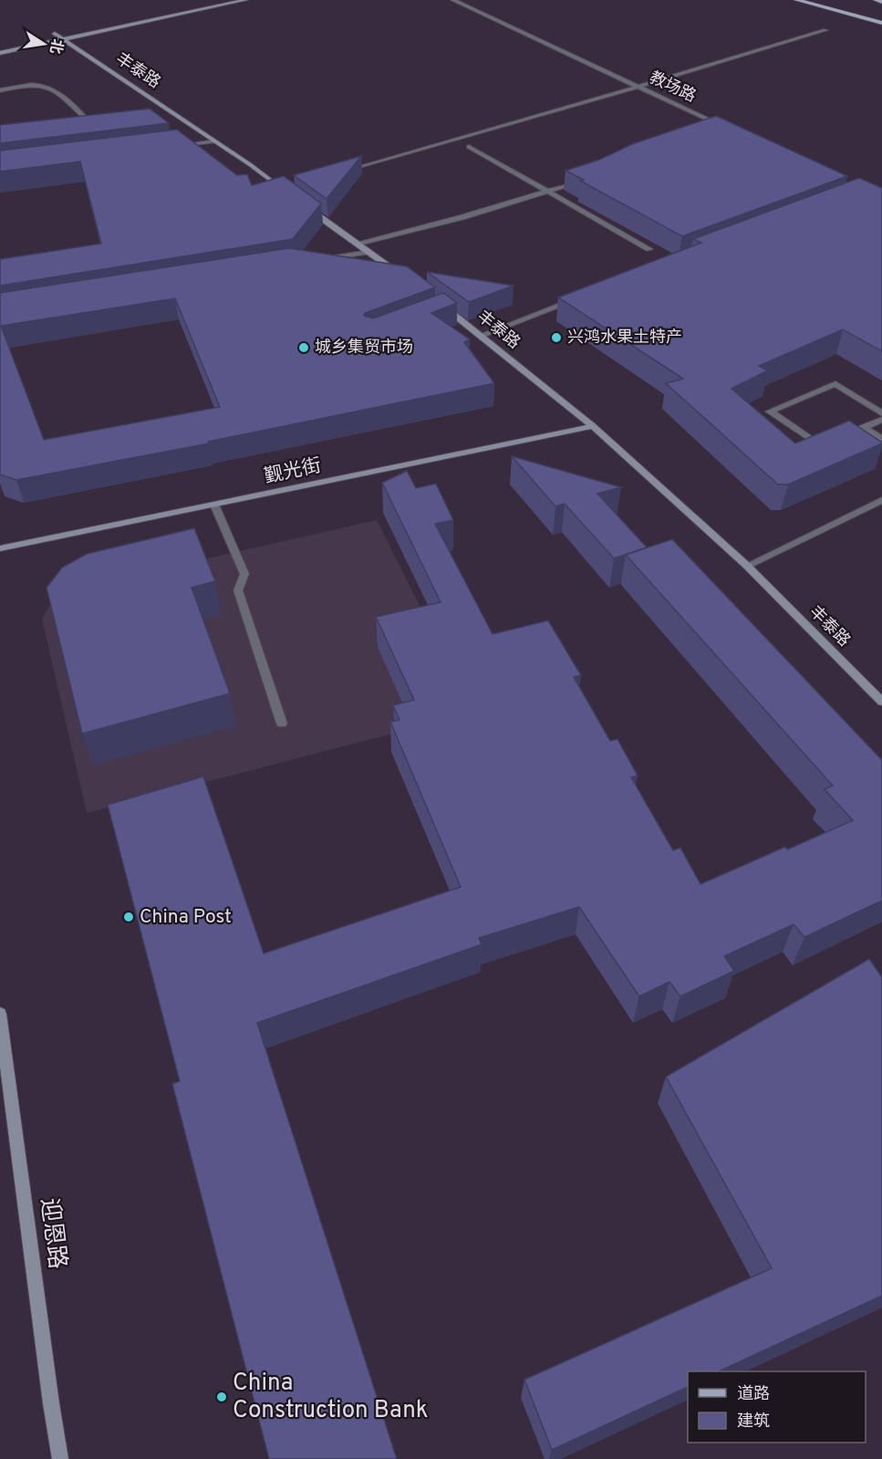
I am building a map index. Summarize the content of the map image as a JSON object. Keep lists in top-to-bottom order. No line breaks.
{"streets":{"street":["丰泰路","教场路","觐光街","迎恩路"]},"crossings":[["丰泰路","觐光街"]],"places":["兴鸿水果土特产","城乡集贸市场","China Post","China Construction Bank"],"legend":["道路","建筑"],"north":"right"}
